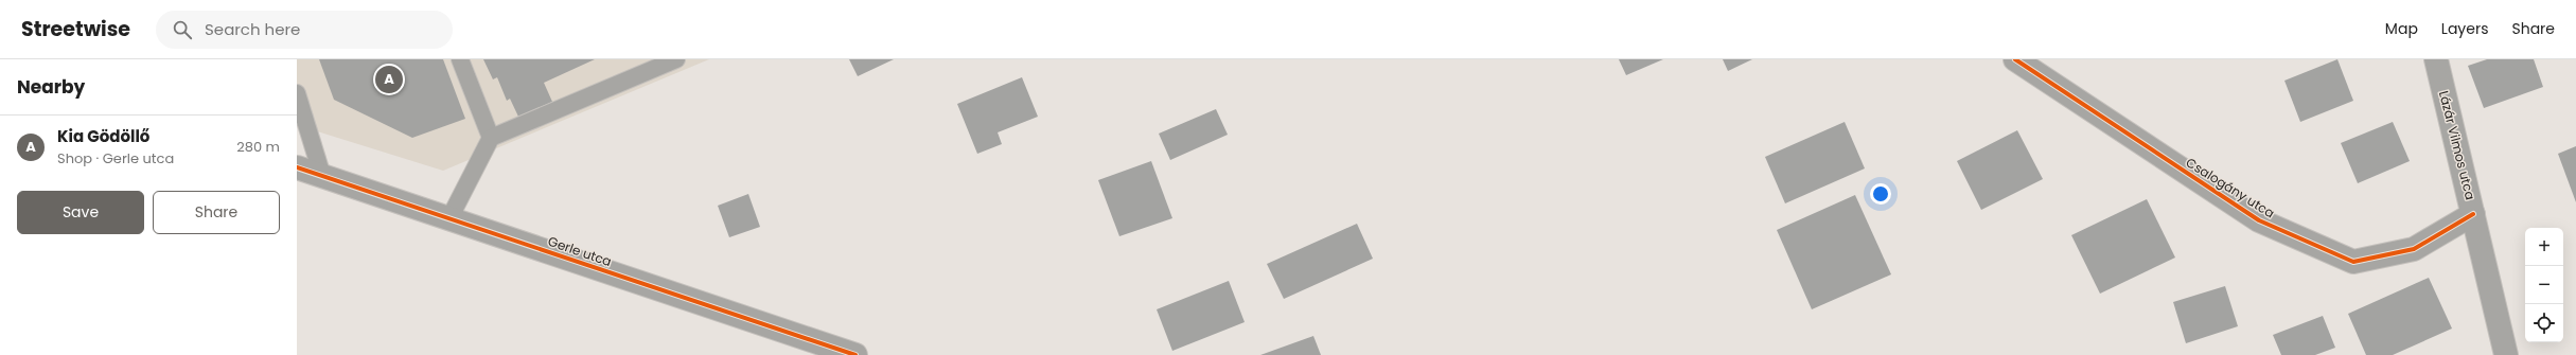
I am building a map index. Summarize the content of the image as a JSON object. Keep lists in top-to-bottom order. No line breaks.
{"streets":{"street":["Lázár Vilmos utca","Csalogány utca","Gerle utca"]},"crossings":[["Lázár Vilmos utca","Csalogány utca"]],"page":{"header":"Streetwise","search":"Search here","nav":["Map","Layers","Share"],"heading":"Nearby","pins":"A","list":[{"mark":"A","name":"Kia Gödöllő","note":"Shop · Gerle utca","value":"280 m"}],"buttons":["Save","Share"],"map_buttons":["+","−"]}}
